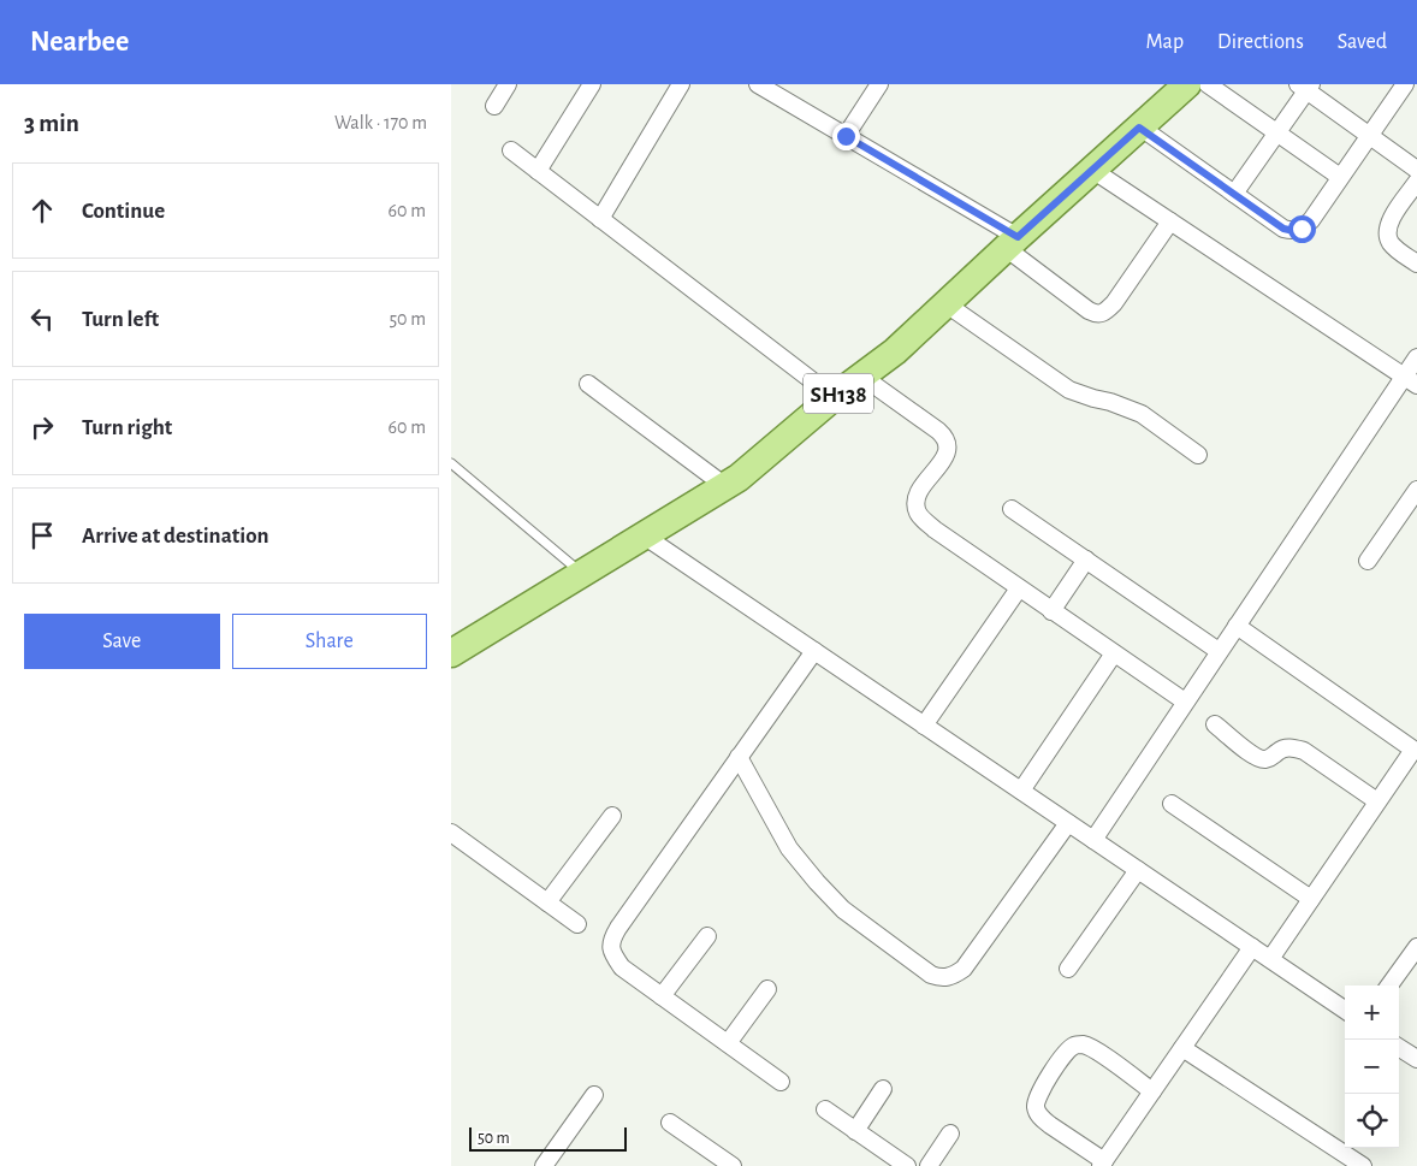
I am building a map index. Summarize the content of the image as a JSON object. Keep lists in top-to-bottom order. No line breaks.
{"streets":{"main road":["SH138"]},"scale_bar":"50 m","page":{"header":"Nearbee","nav":["Map","Directions","Saved"],"heading":["3 min","Walk · 170 m"],"list":[["Continue","60 m"],["Turn left","50 m"],["Turn right","60 m"],"Arrive at destination"],"buttons":["Save","Share"],"map_buttons":["+","−"],"scale":"50 m"}}
